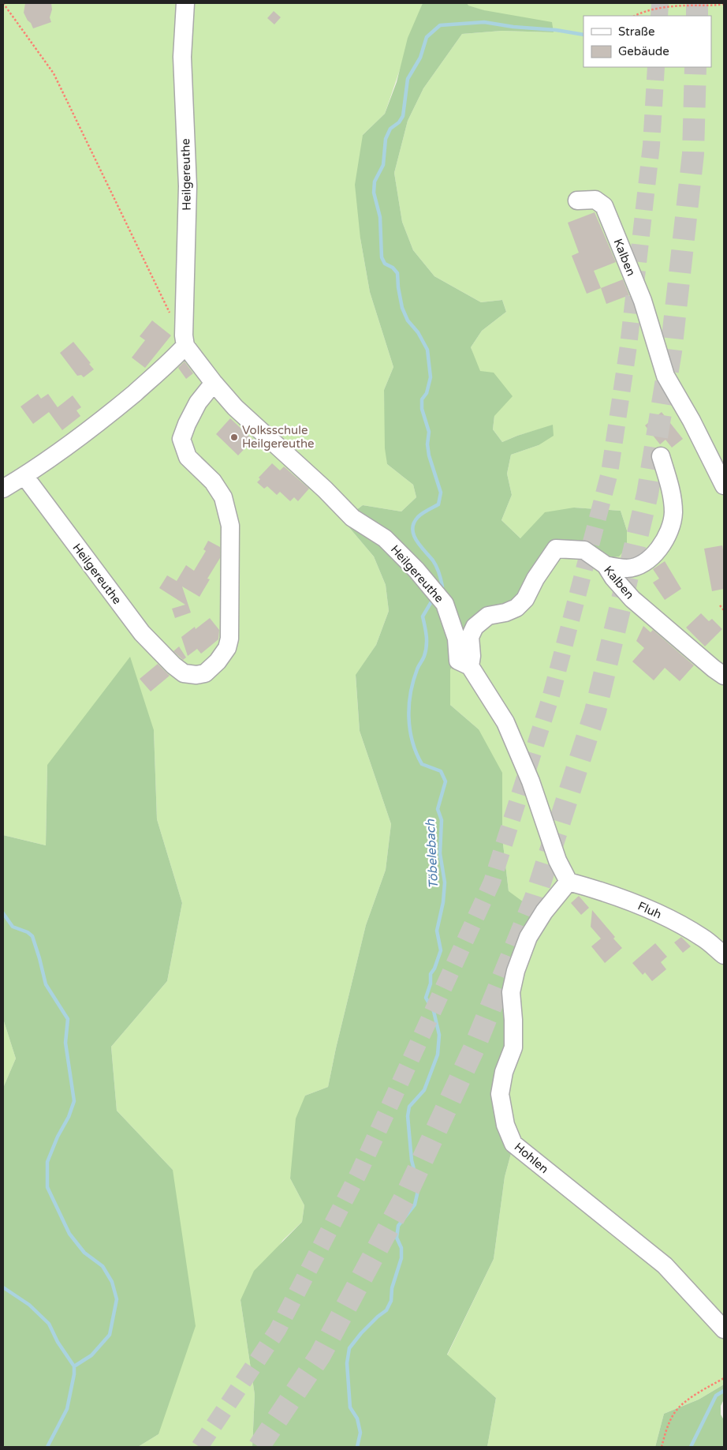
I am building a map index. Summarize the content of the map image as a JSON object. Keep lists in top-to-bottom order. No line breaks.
{"streets":{"street":["Heilgereuthe","Kalben","Fluh","Hohlen"]},"crossings":[["Heilgereuthe","Kalben"],["Heilgereuthe","Fluh"],["Heilgereuthe","Hohlen"],["Fluh","Hohlen"]],"water":["Töbelebach"],"places":["Volksschule Heilgereuthe"],"legend":["Straße","Gebäude"]}
